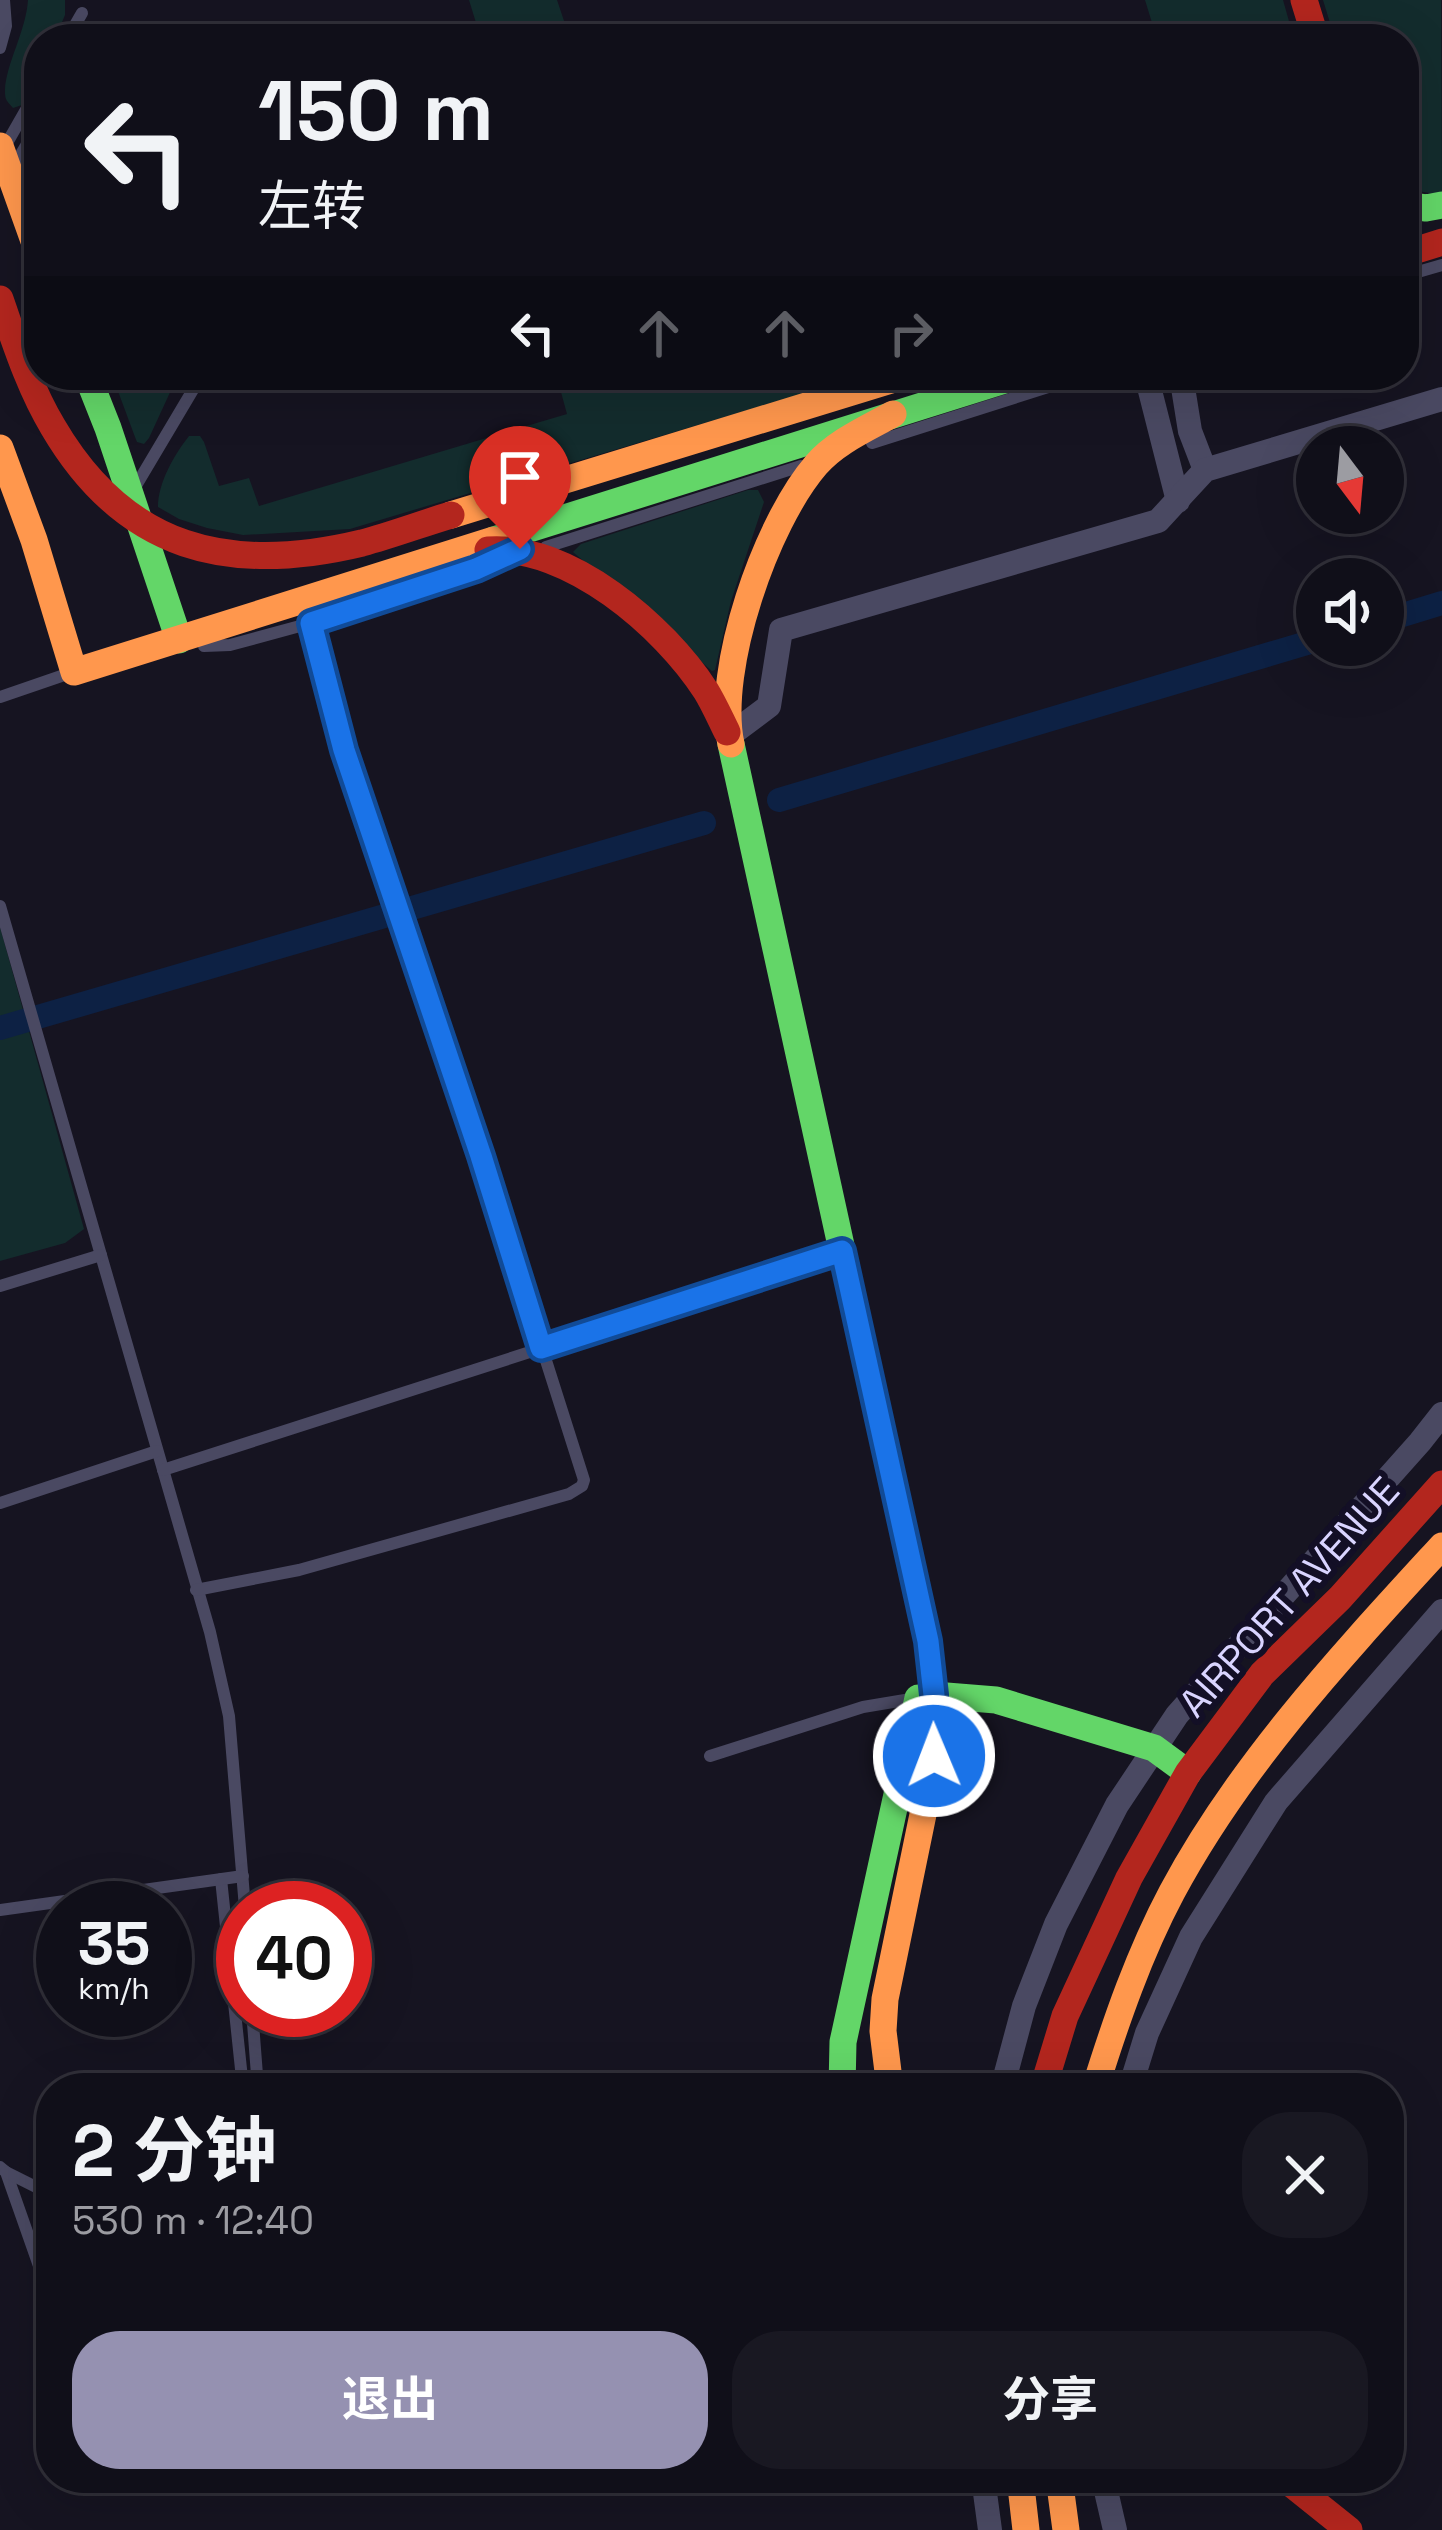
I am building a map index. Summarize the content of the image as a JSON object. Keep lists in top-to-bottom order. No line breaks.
{"streets":{"main road":["AIRPORT AVENUE"]},"north":"bottom","page":{"turn":["150 m","左转"],"speed":"35 km/h","limit":"40","heading":["2 分钟","530 m · 12:40"],"buttons":["退出","分享"]}}
